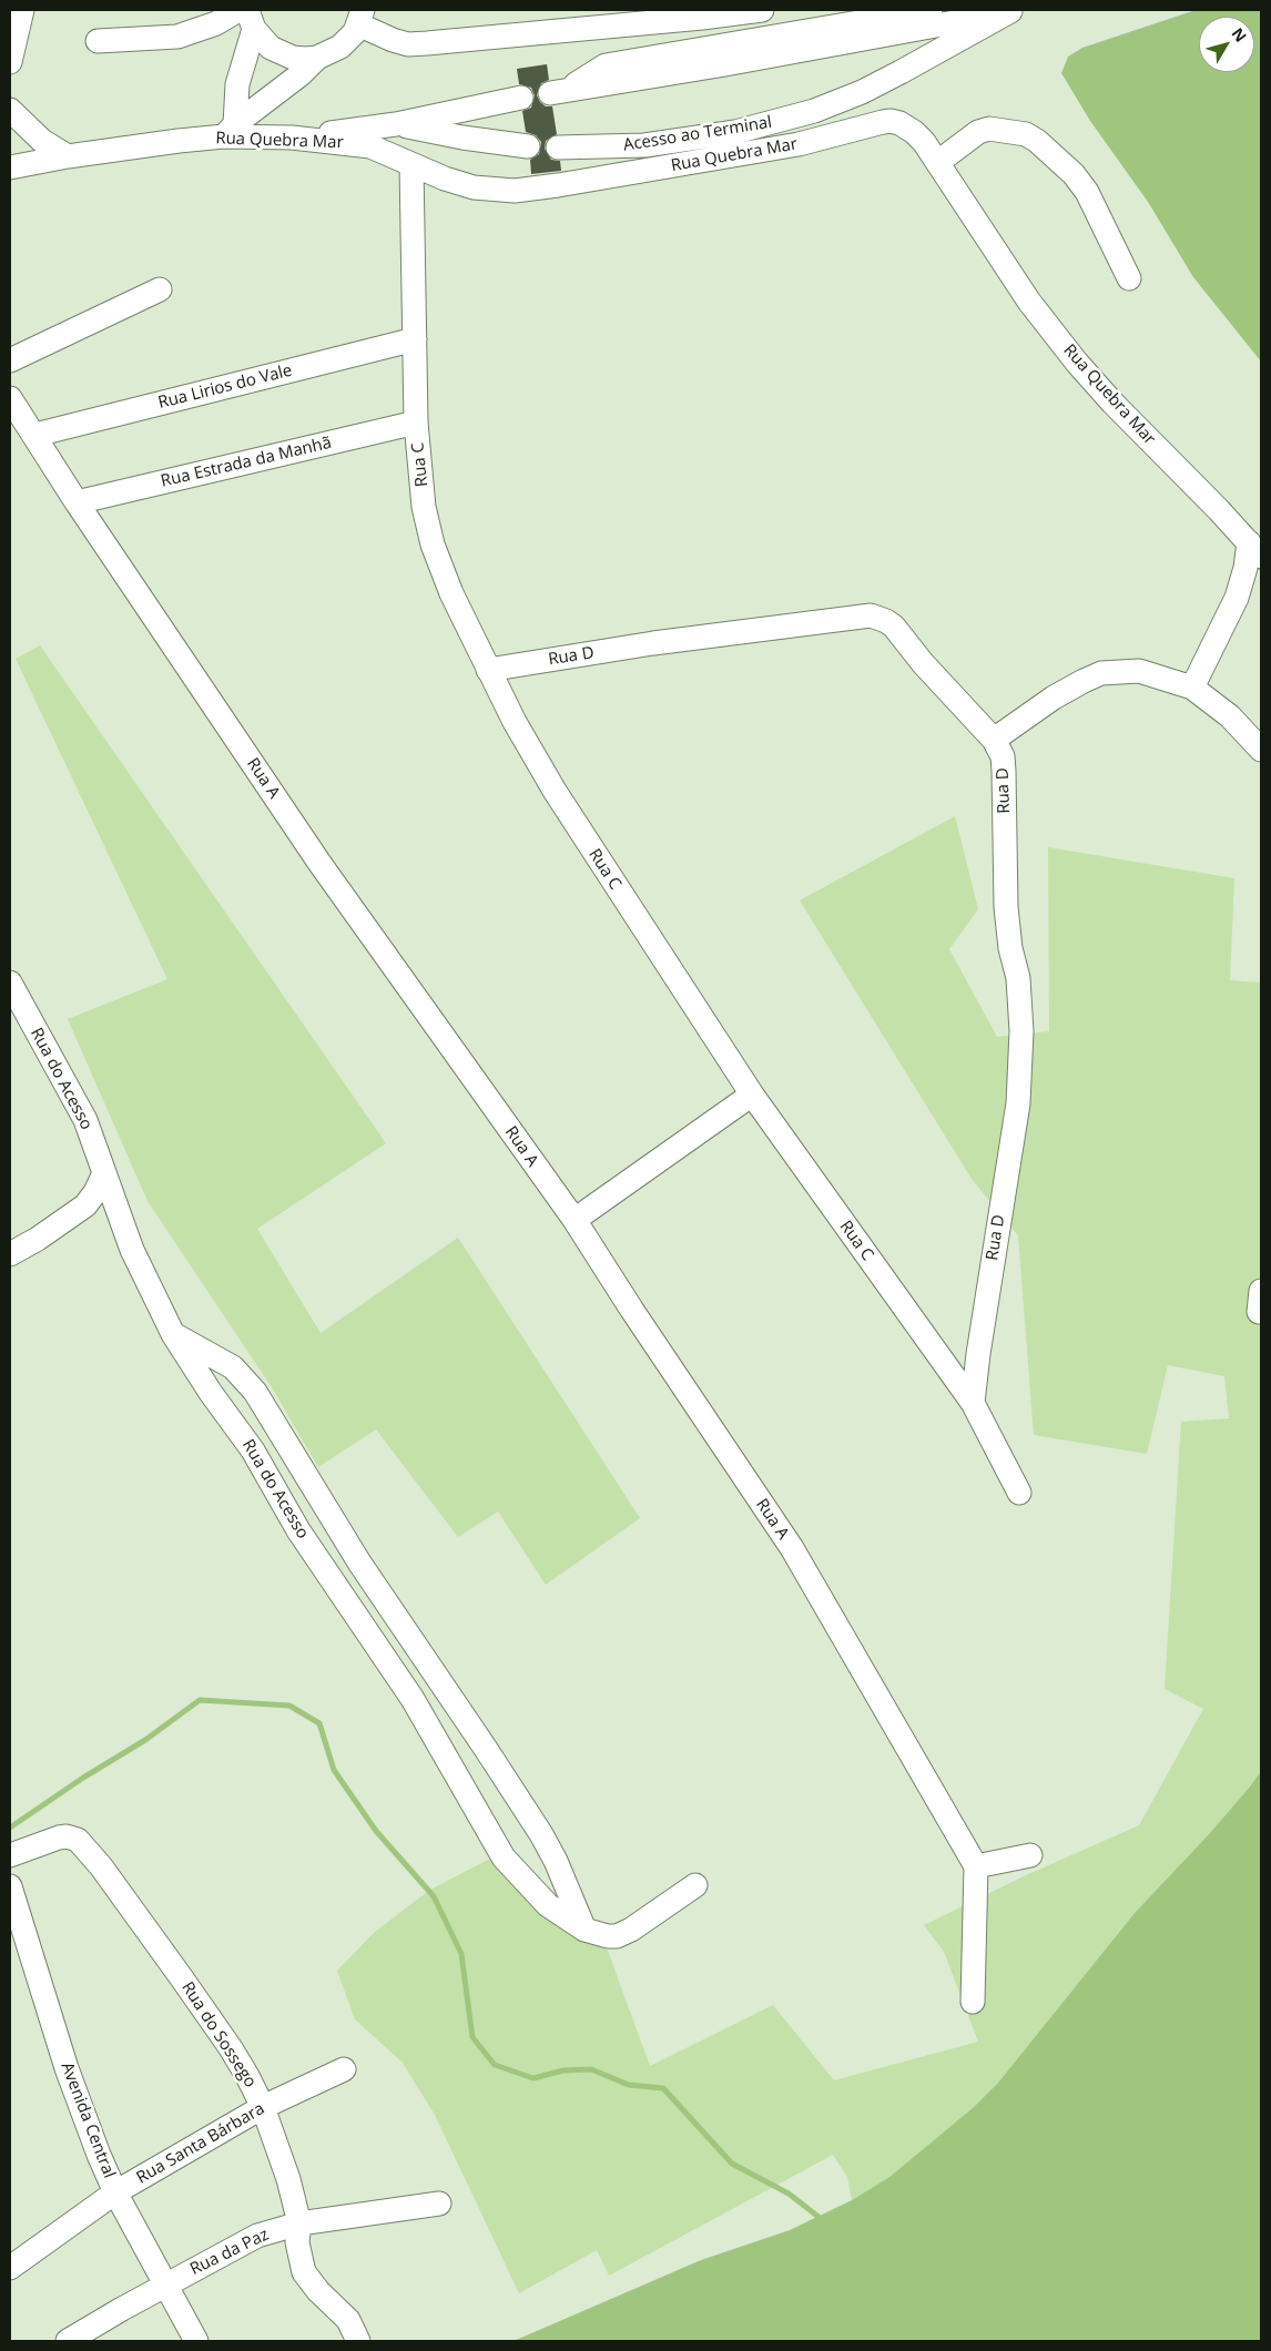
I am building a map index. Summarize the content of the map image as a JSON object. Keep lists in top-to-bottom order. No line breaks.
{"streets":{"street":["Acesso ao Terminal","Rua Quebra Mar","Rua Lirios do Vale","Rua Estrada da Manhã","Rua C","Rua D","Rua A","Rua do Acesso","Rua do Sossego","Avenida Central","Rua Santa Bárbara","Rua da Paz"]},"crossings":[["Rua Quebra Mar","Rua C"],["Rua Lirios do Vale","Rua C"],["Rua Lirios do Vale","Rua A"],["Rua Estrada da Manhã","Rua C"],["Rua Estrada da Manhã","Rua A"],["Rua C","Rua D"],["Rua do Sossego","Rua Santa Bárbara"],["Rua do Sossego","Rua da Paz"],["Avenida Central","Rua Santa Bárbara"],["Avenida Central","Rua da Paz"]],"north":"top right"}
